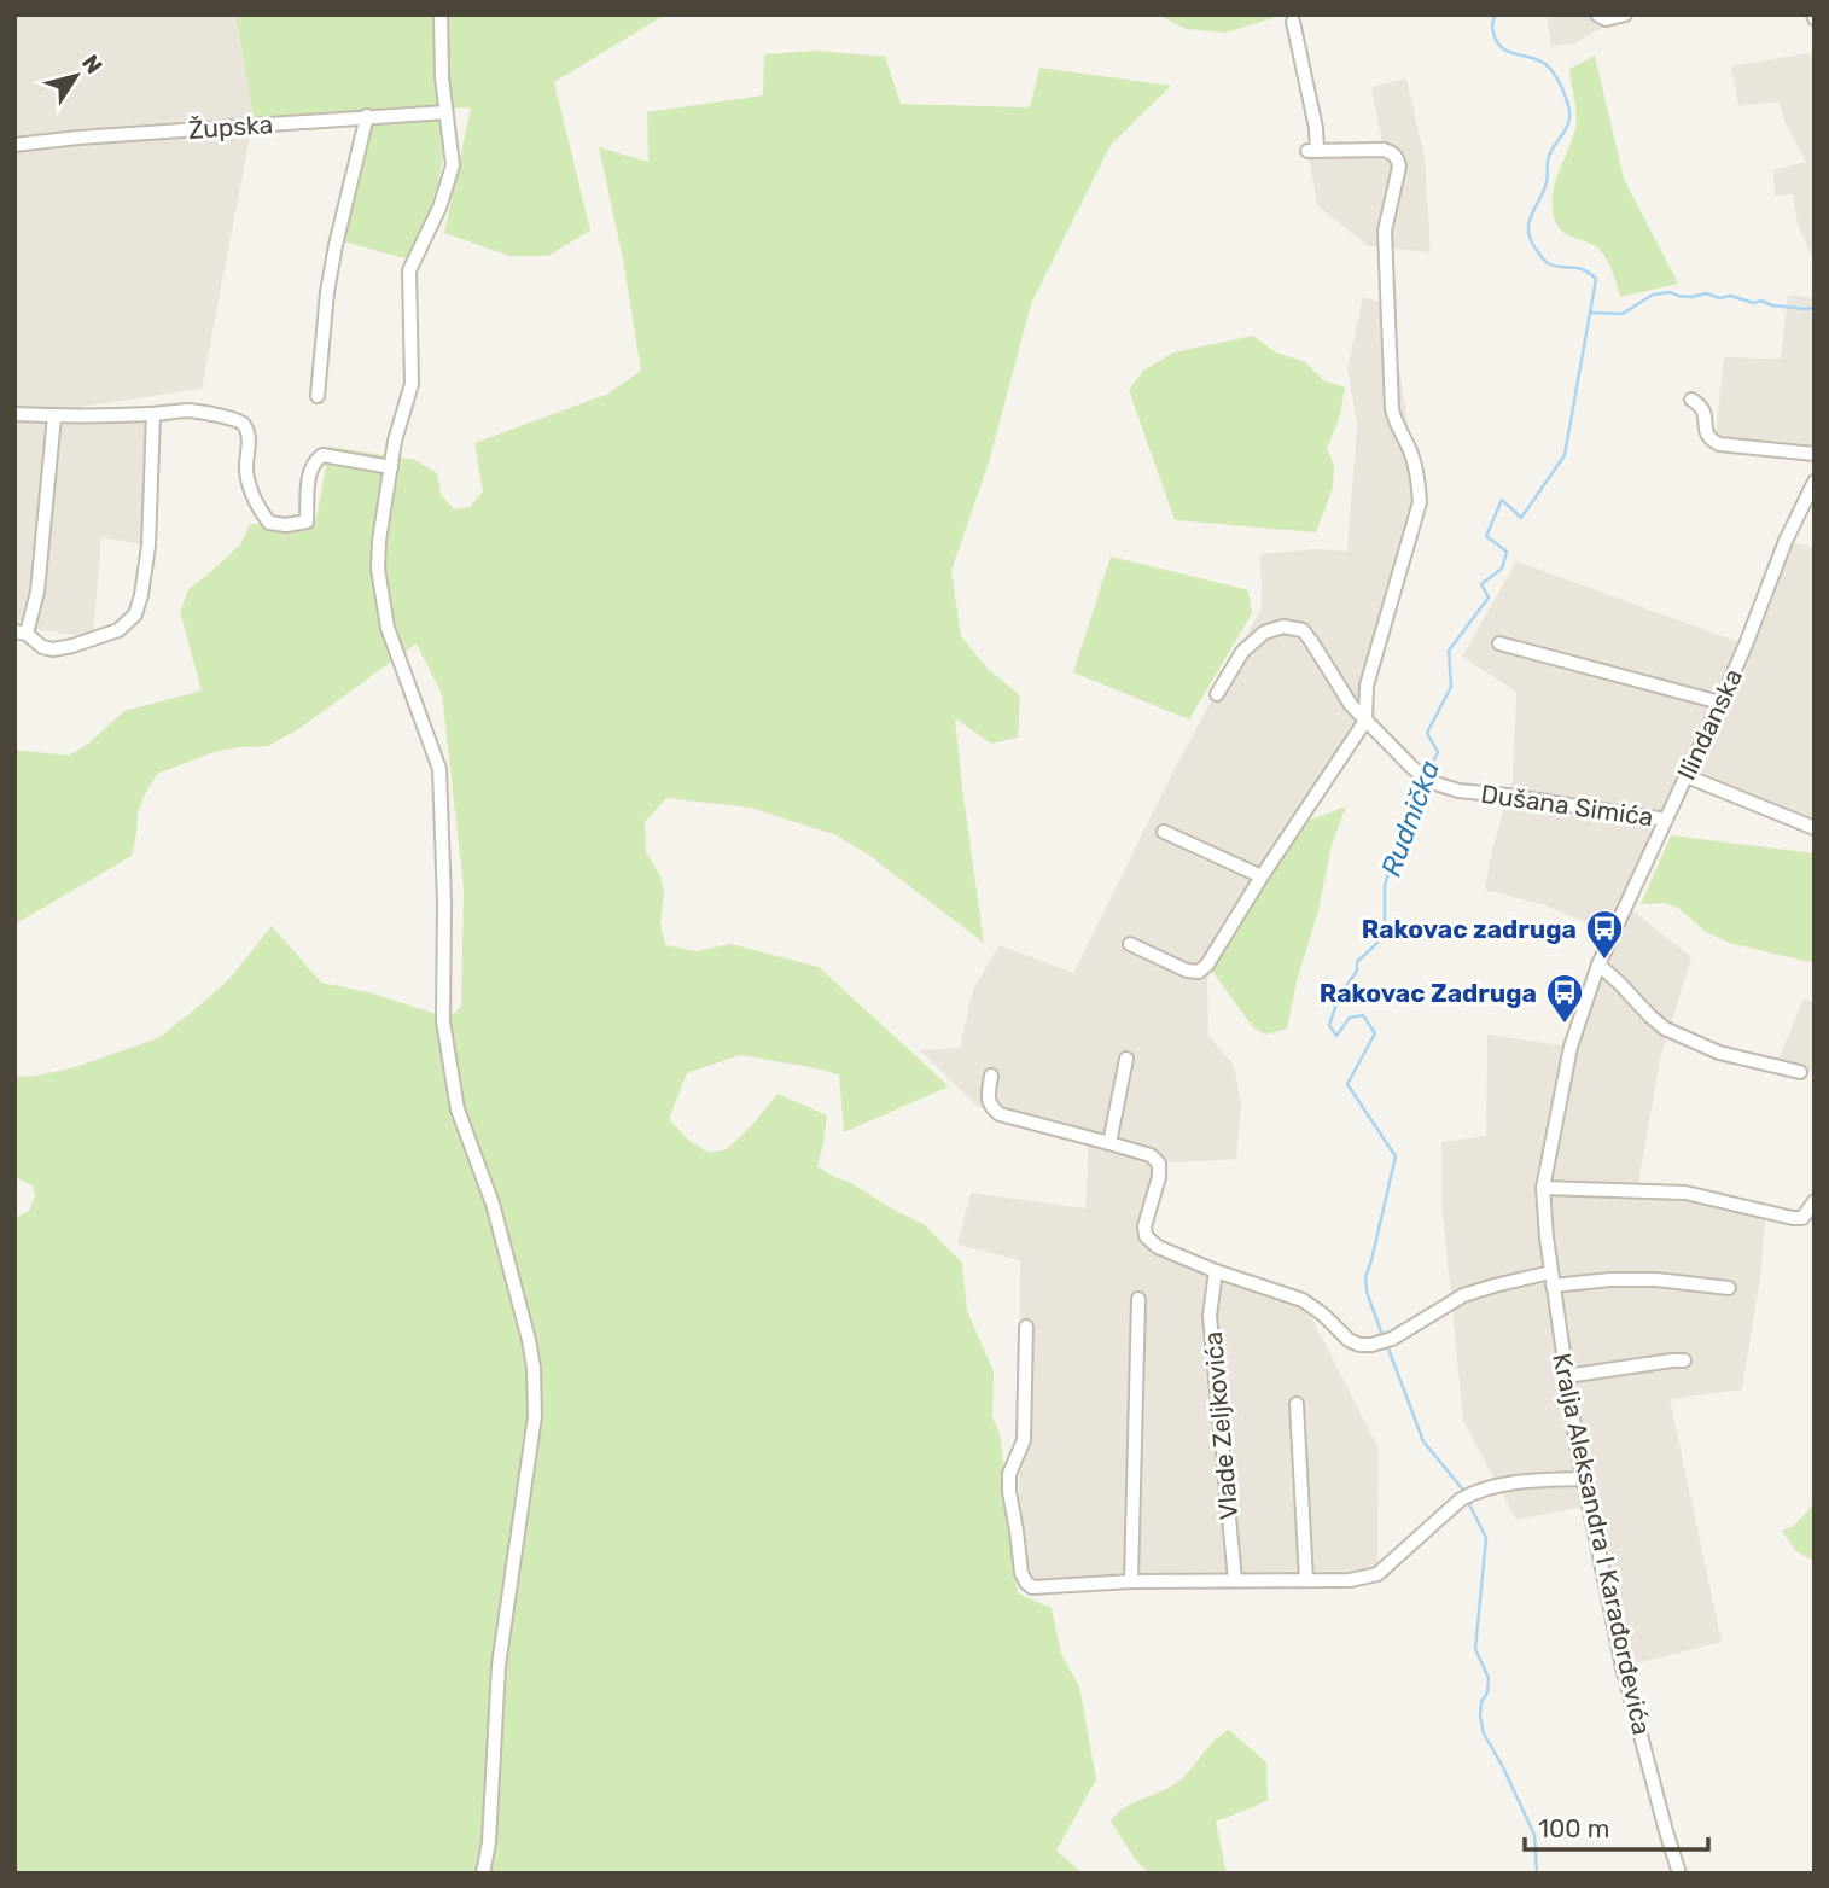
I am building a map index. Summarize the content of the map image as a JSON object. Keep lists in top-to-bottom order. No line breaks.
{"streets":{"street":["Župska","Ilindanska","Dušana Simića","Vlade Zeljkovića","Kralja Aleksandra I Karađorđevića"]},"crossings":[["Ilindanska","Dušana Simića"],["Ilindanska","Kralja Aleksandra I Karađorđevića"]],"water":["Rudnička"],"places":{"bus stop":["Rakovac zadruga","Rakovac Zadruga"]},"scale_bar":"100 m","north":"top right"}
